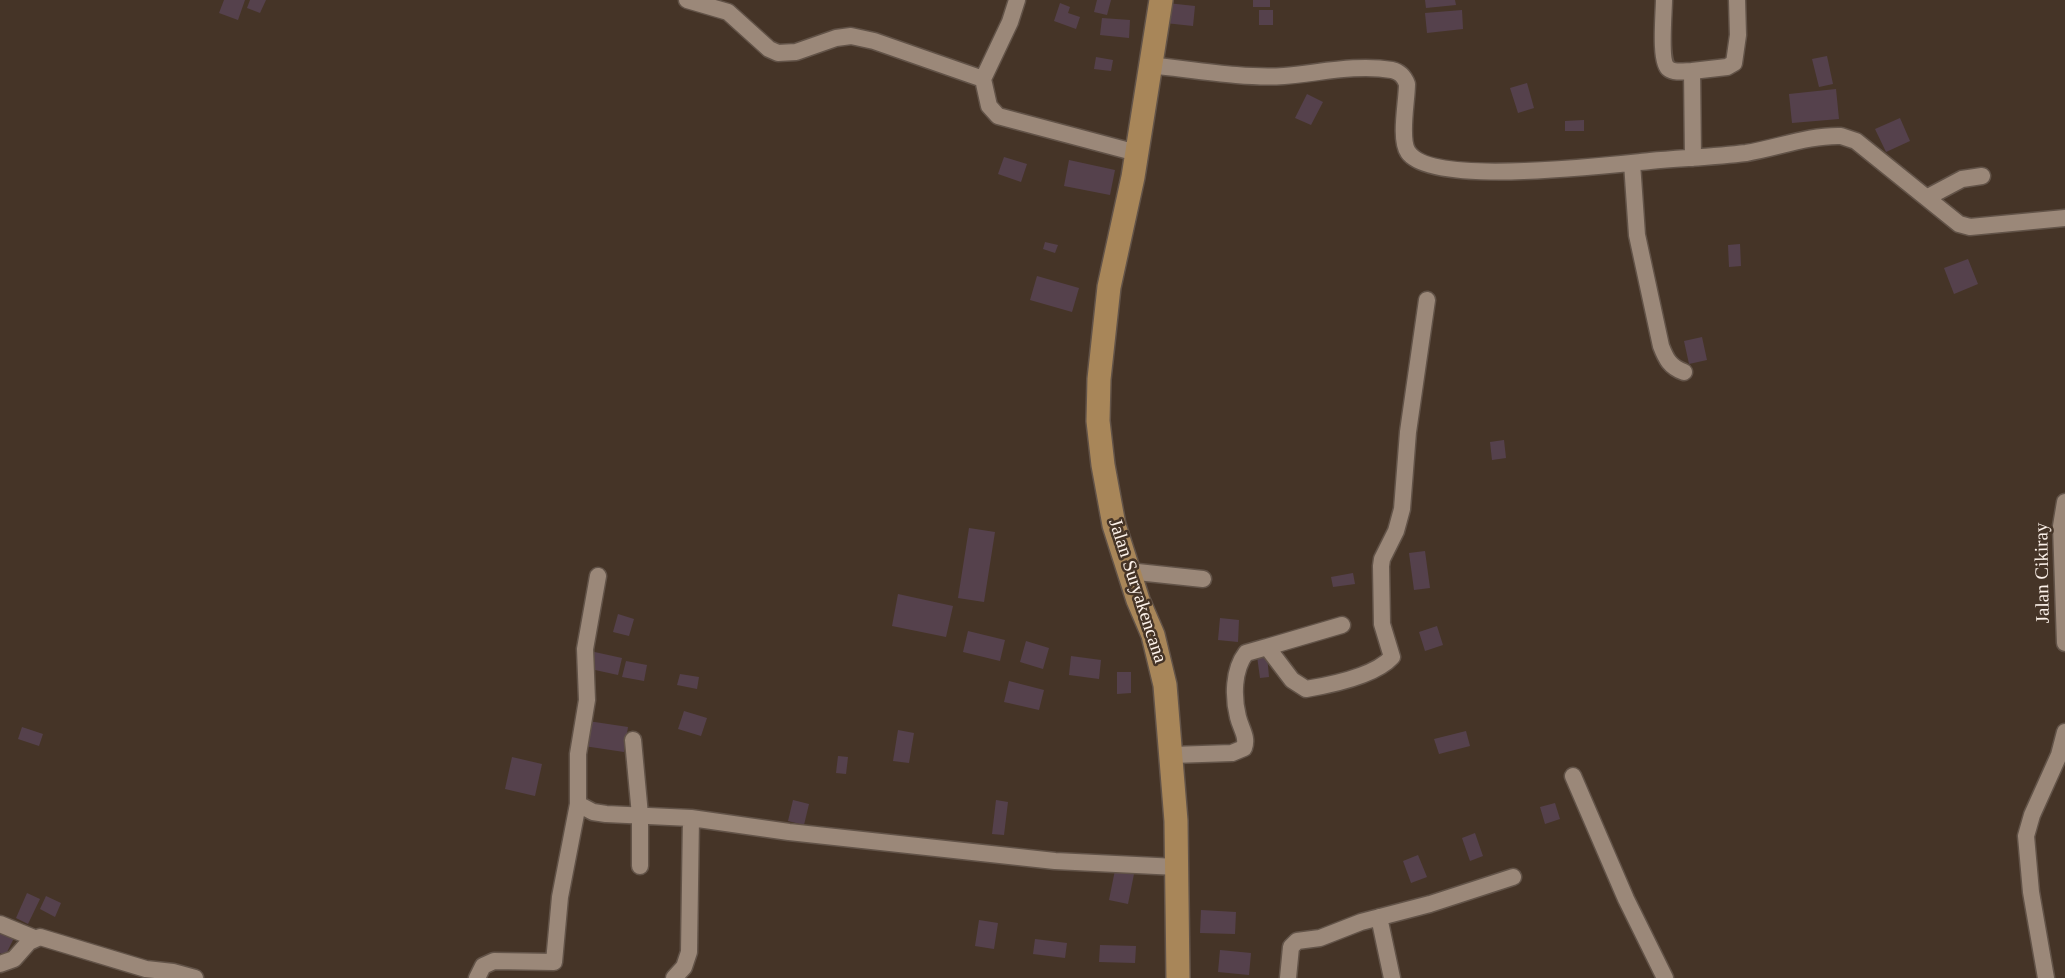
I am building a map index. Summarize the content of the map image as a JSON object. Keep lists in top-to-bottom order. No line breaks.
{"streets":{"street":["Jalan Cikiray","Jalan Suryakencana"]}}
